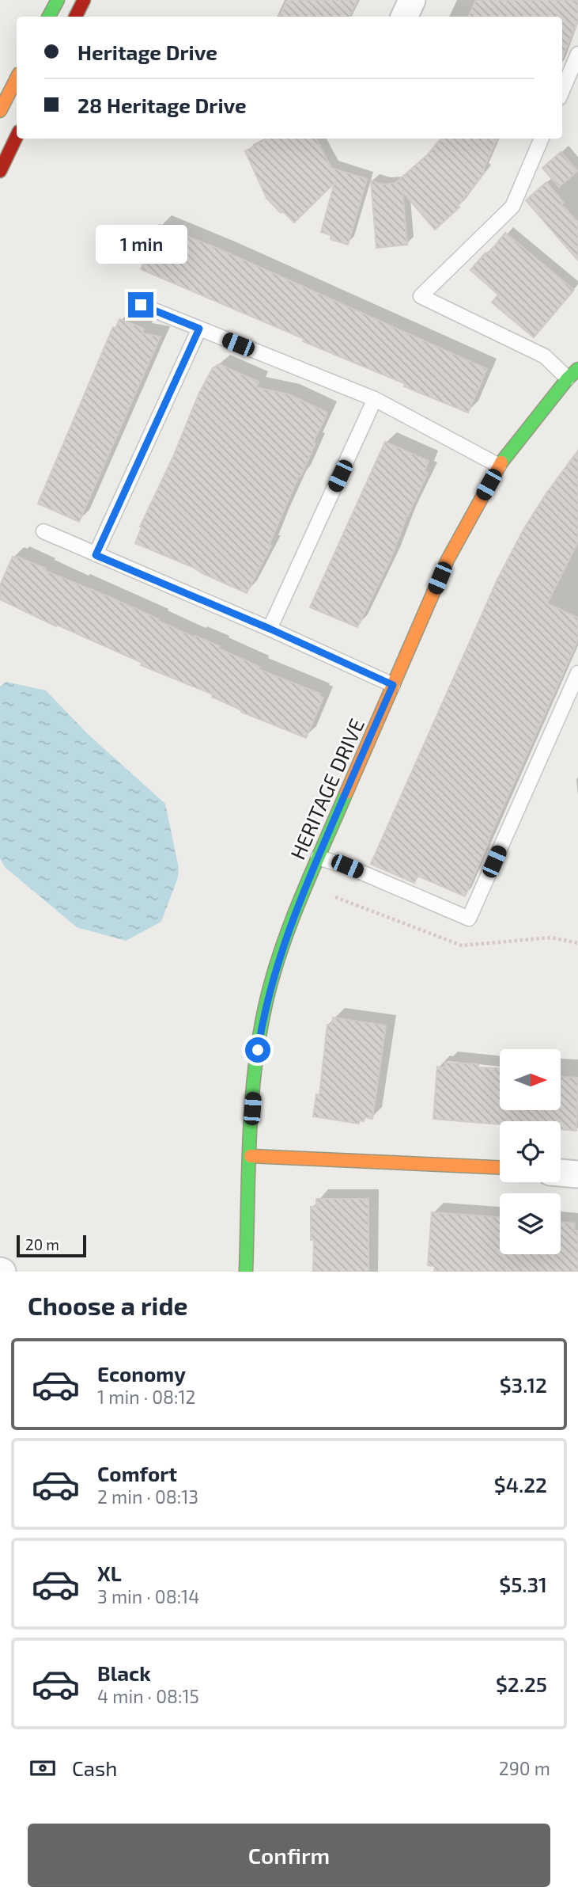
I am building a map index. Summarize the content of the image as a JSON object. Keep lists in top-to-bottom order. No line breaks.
{"streets":{"street":["HERITAGE DRIVE"]},"scale_bar":"20 m","north":"right","page":{"banner":["Heritage Drive","28 Heritage Drive"],"bubble":"1 min","scale":"20 m","heading":"Choose a ride","list":[{"name":"Economy","note":"1 min · 08:12","value":"$3.12"},{"name":"Comfort","note":"2 min · 08:13","value":"$4.22"},{"name":"XL","note":"3 min · 08:14","value":"$5.31"},{"name":"Black","note":"4 min · 08:15","value":"$2.25"}],"pay":["Cash","290 m"],"buttons":"Confirm"}}
